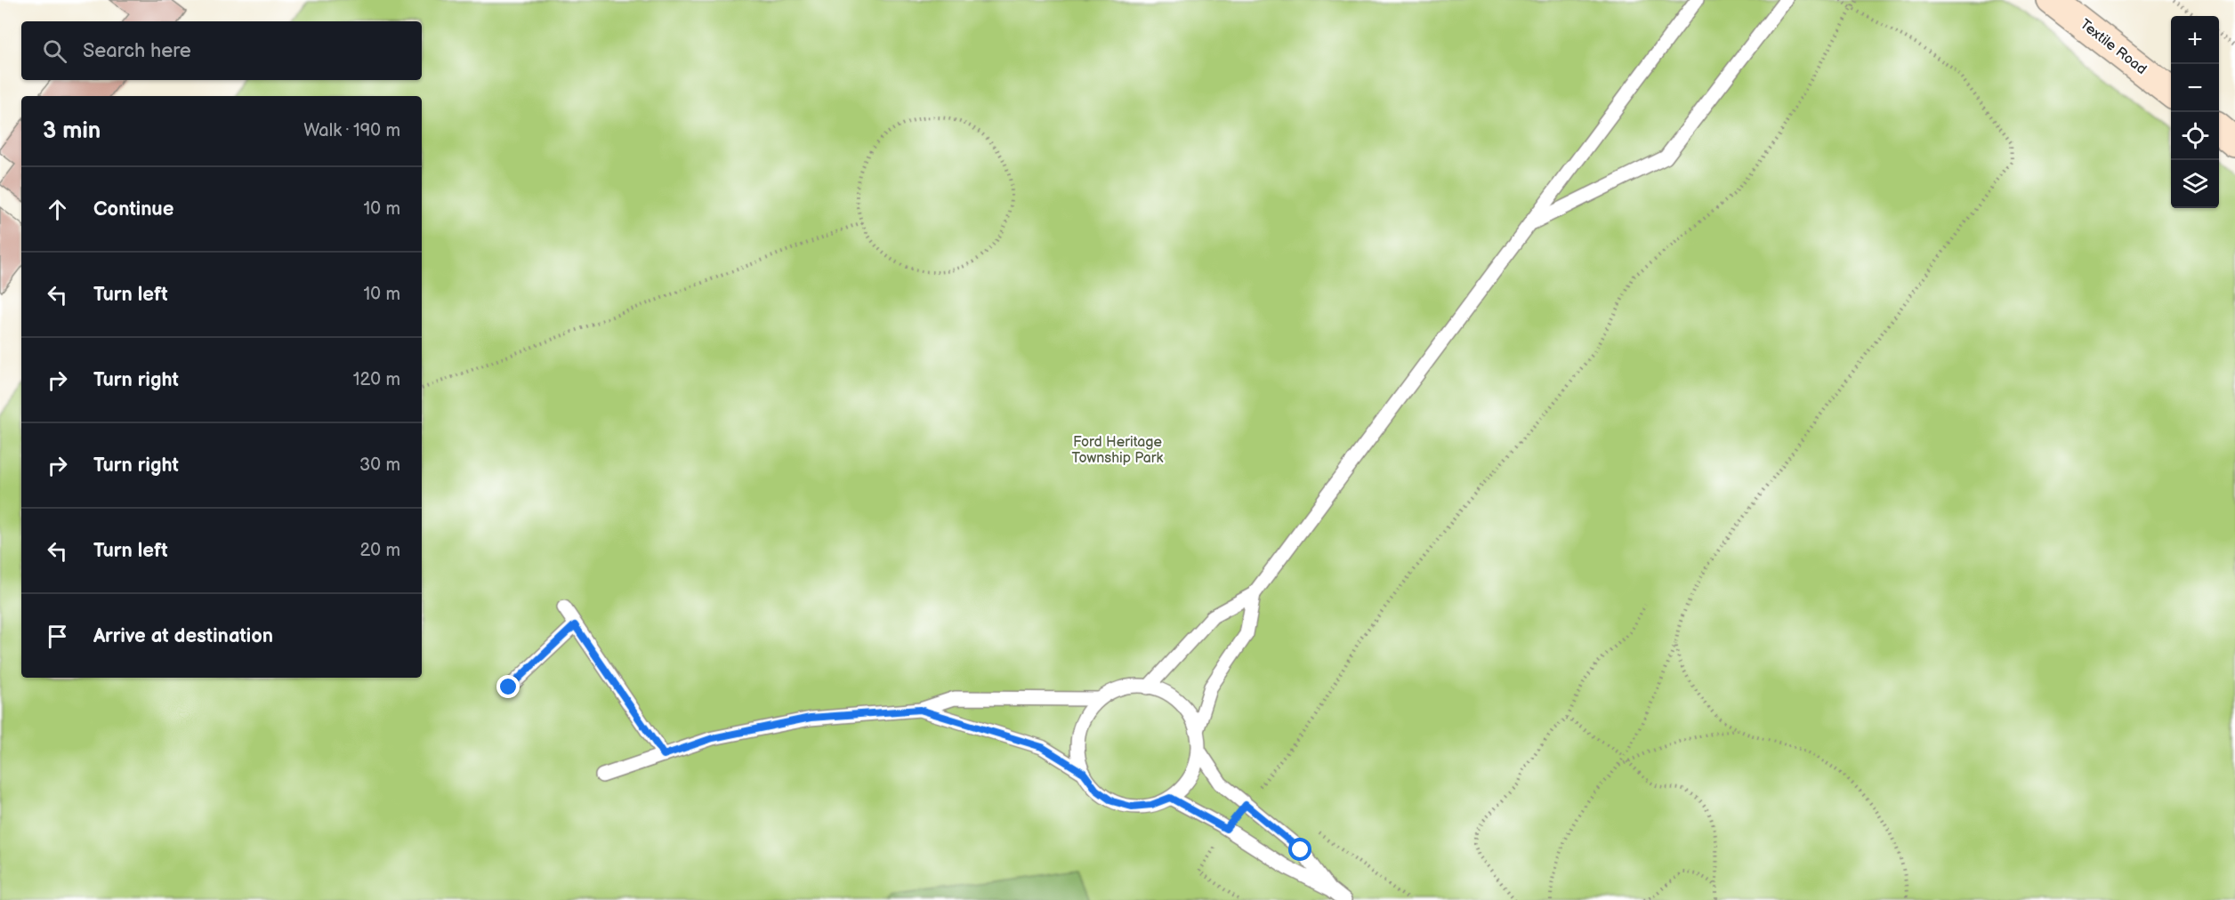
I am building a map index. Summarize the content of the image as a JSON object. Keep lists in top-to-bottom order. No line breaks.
{"streets":{"main road":["Textile Road"]},"parks":["Ford Heritage Township Park"],"page":{"map_buttons":["+","−"],"search":"Search here","heading":["3 min","Walk · 190 m"],"list":[["Continue","10 m"],["Turn left","10 m"],["Turn right","120 m"],["Turn right","30 m"],["Turn left","20 m"],"Arrive at destination"]}}
